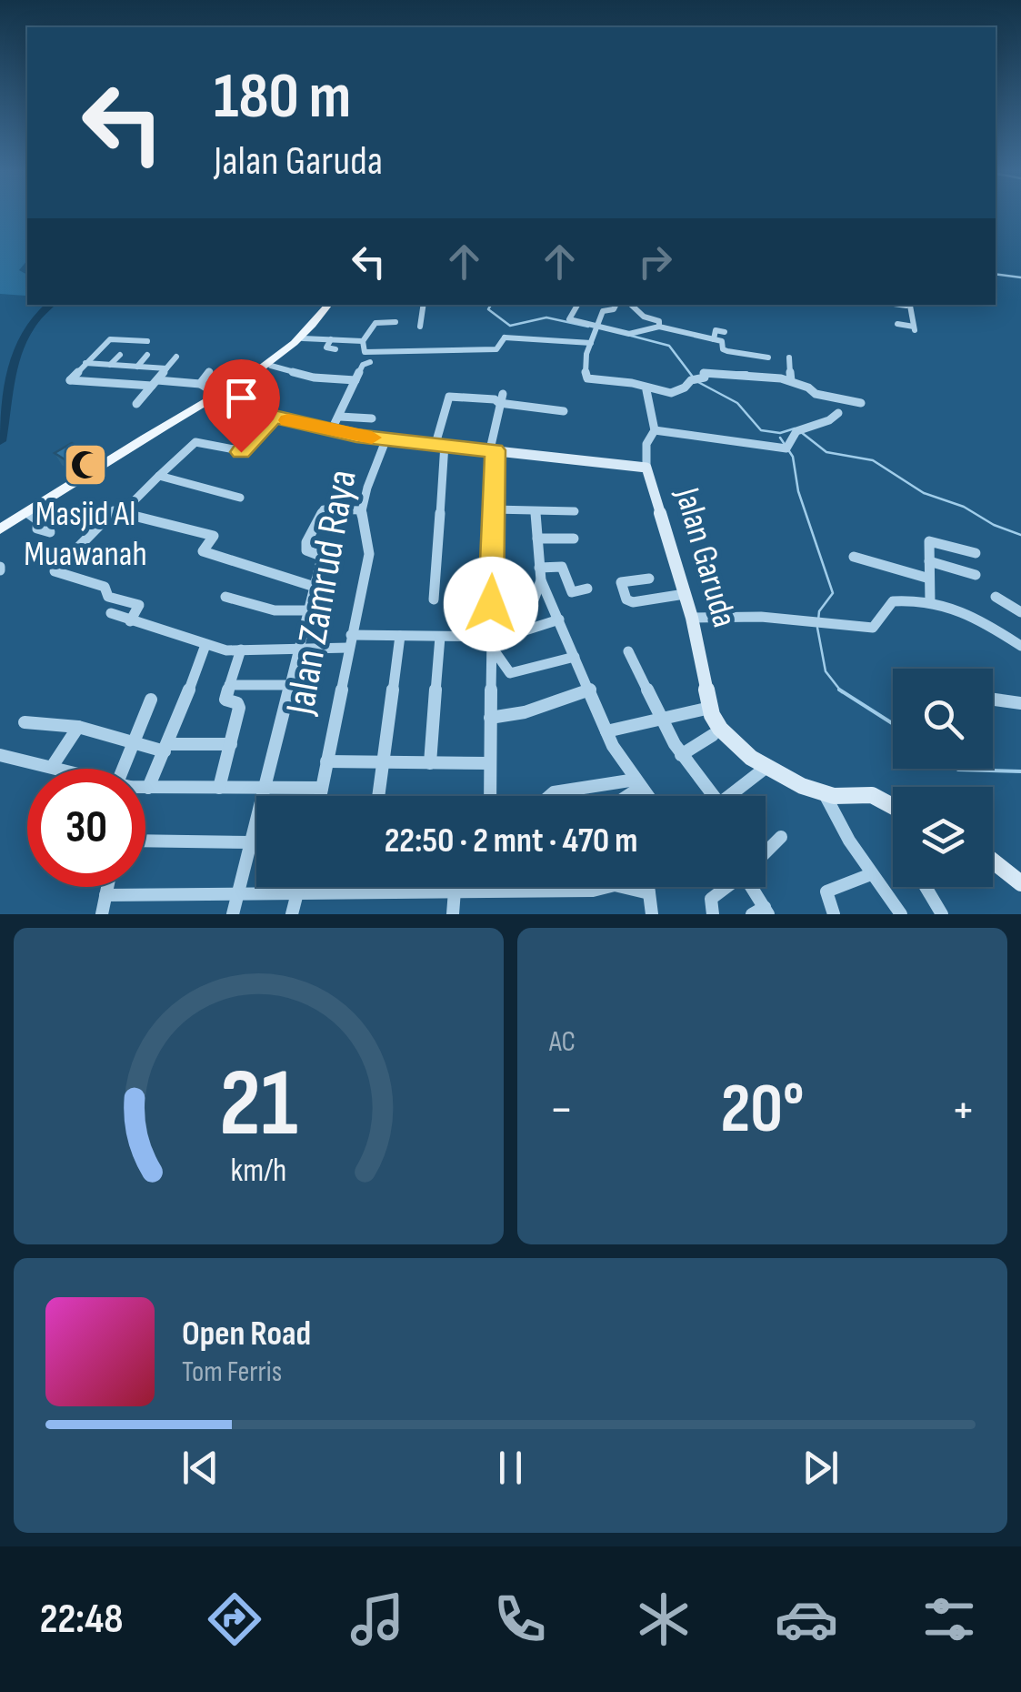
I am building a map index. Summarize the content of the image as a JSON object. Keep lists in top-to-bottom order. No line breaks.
{"streets":{"street":["Jalan Garuda","Jalan Zamrud Raya"]},"crossings":[["Jalan Garuda","Jalan Zamrud Raya"]],"places":{"mosque":["Masjid Al Muawanah"]},"page":{"turn":["180 m","Jalan Garuda"],"limit":"30","trip":"22:50 · 2 mnt · 470 m","tile":"AC","heat":["−","20°","+"],"song":["Open Road","Tom Ferris"],"tabs":"22:48","gauge":["21","km/h"]}}
